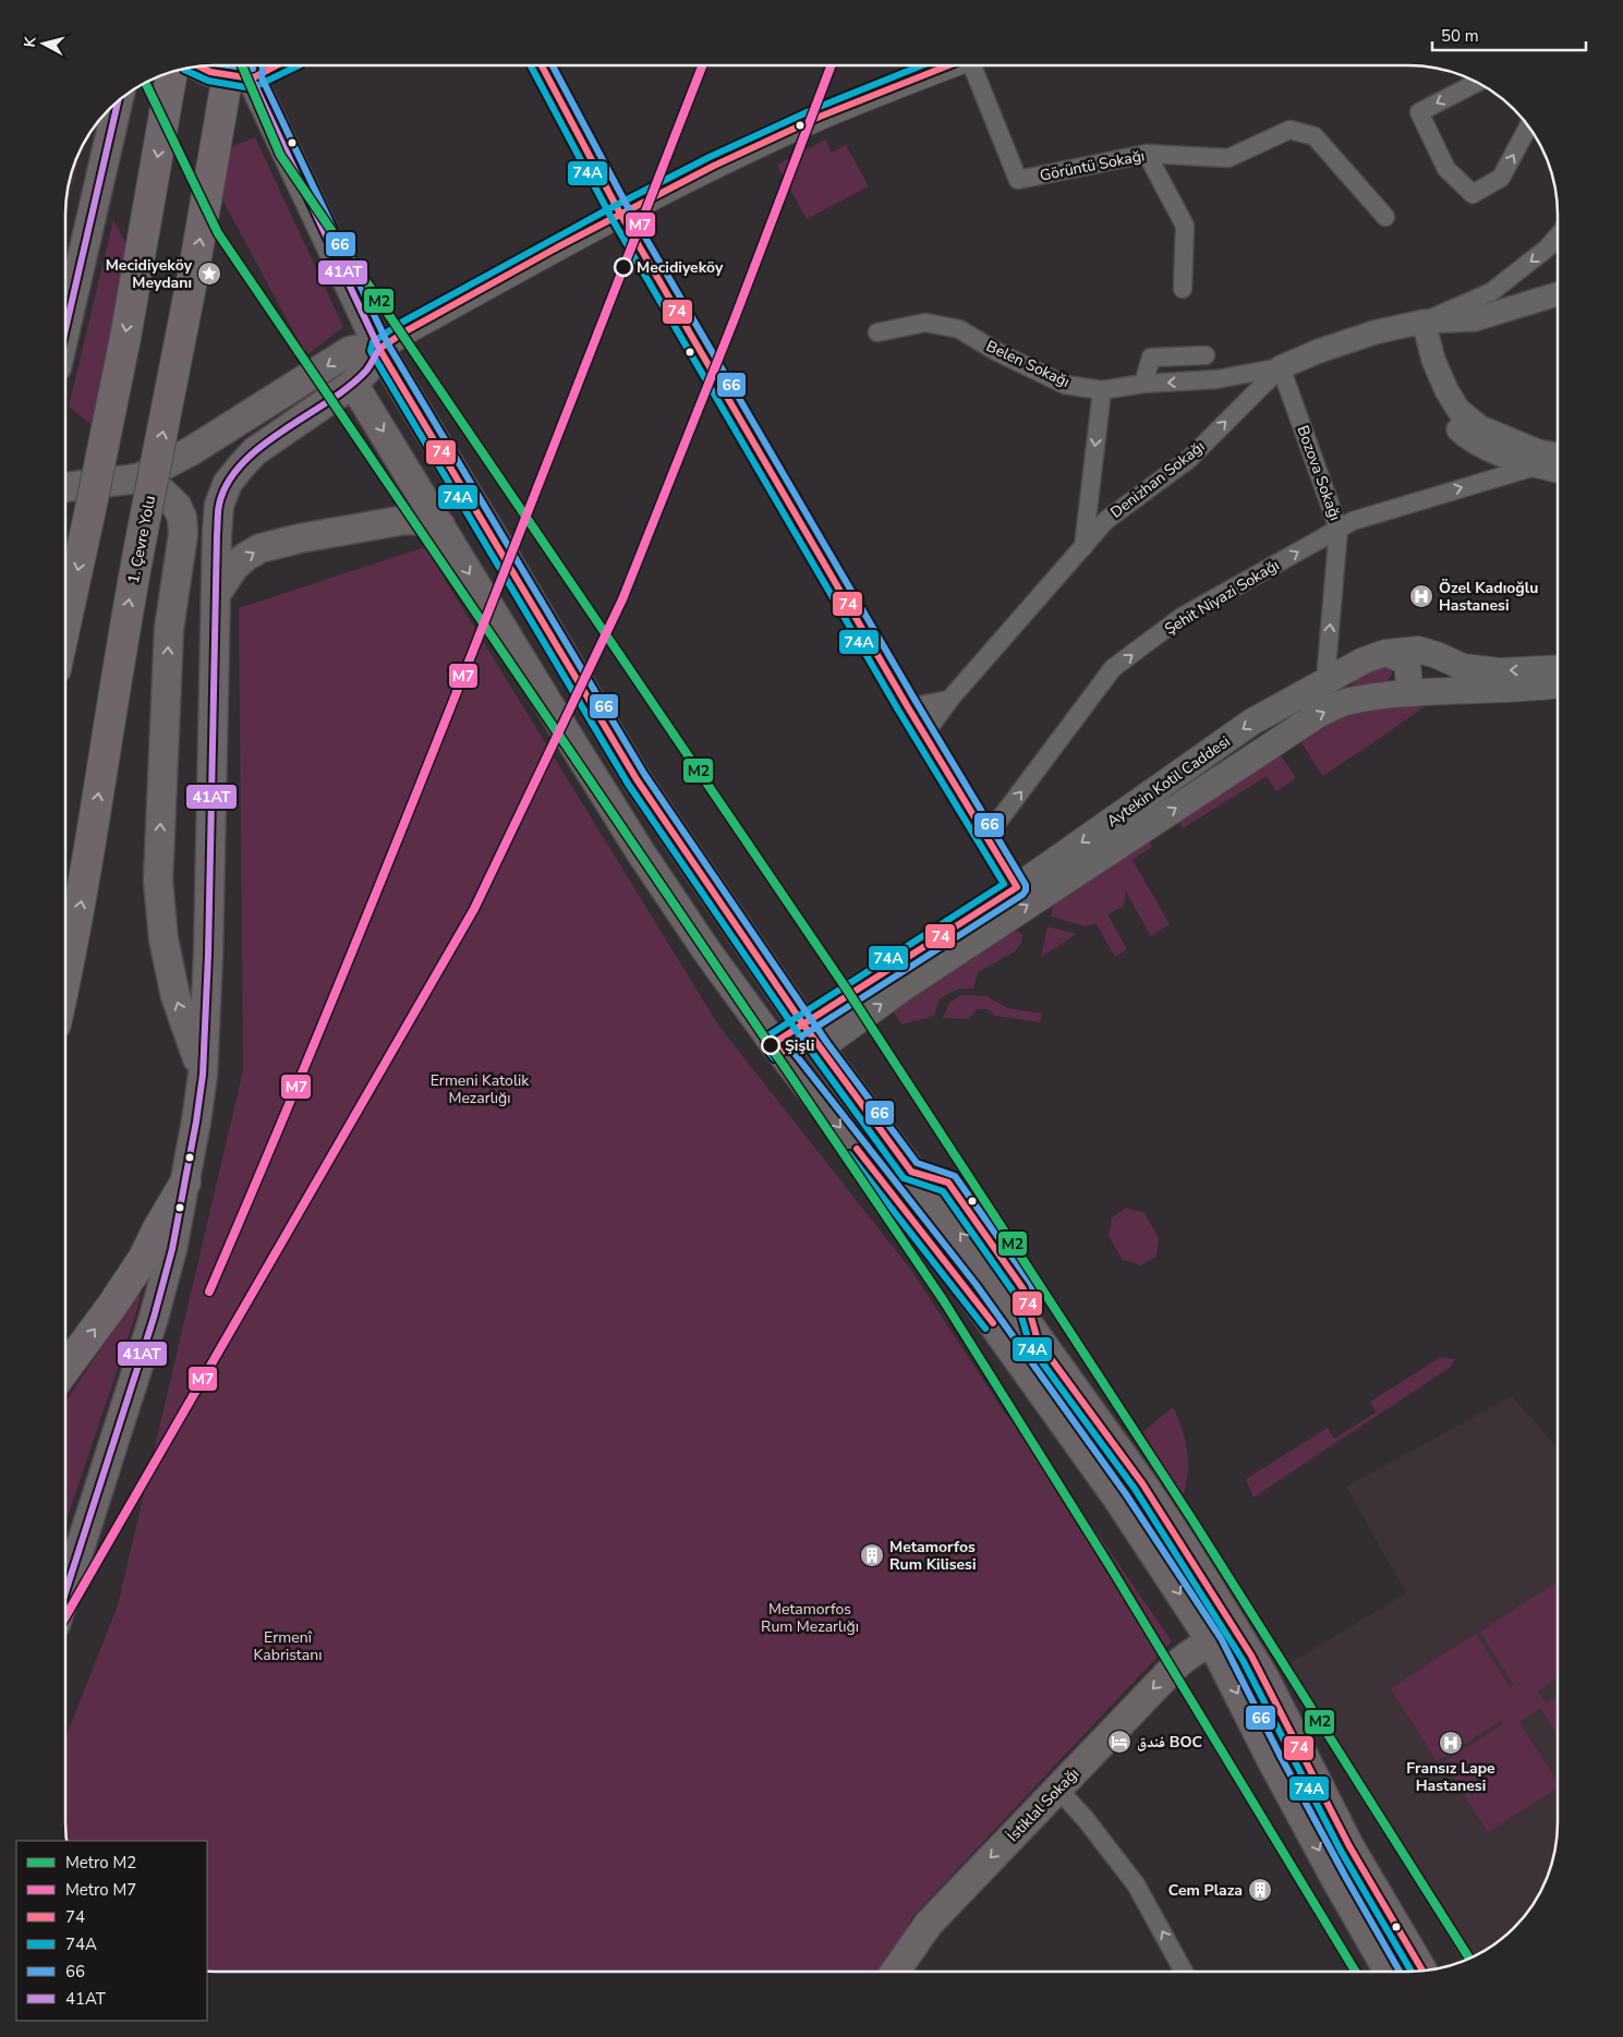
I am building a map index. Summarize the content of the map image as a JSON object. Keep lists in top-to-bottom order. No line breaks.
{"streets":{"highway":["1. Çevre Yolu"],"main road":["Aytekin Kotil Caddesi","İstiklal Sokağı"],"street":["Görüntü Sokağı","Belen Sokağı","Bozova Sokağı","Denizhan Sokağı","Şehit Niyazi Sokağı"]},"crossings":[["Belen Sokağı","Bozova Sokağı"],["Belen Sokağı","Denizhan Sokağı"],["Bozova Sokağı","Denizhan Sokağı"],["Bozova Sokağı","Şehit Niyazi Sokağı"],["Bozova Sokağı","Aytekin Kotil Caddesi"]],"one_way":["Bozova Sokağı","Şehit Niyazi Sokağı","İstiklal Sokağı"],"parks":["Ermeni Katolik Mezarlığı","Metamorfos Rum Mezarlığı","Ermenî Kabristanı"],"places":{"other":["Mecidiyeköy","Şişli"],"place":["Mecidiyeköy Meydanı"],"hospital":["Özel Kadıoğlu Hastanesi","Fransız Lape Hastanesi"],"building":["Metamorfos Rum Kilisesi","Cem Plaza"],"hotel":["فندق BOC"]},"lines":["metro line M2","metro line M7","transit line 74","transit line 74A","transit line 66","transit line 41AT"],"legend":["Metro M2","Metro M7","74","74A","66","41AT"],"scale_bar":"50 m","north":"left"}
